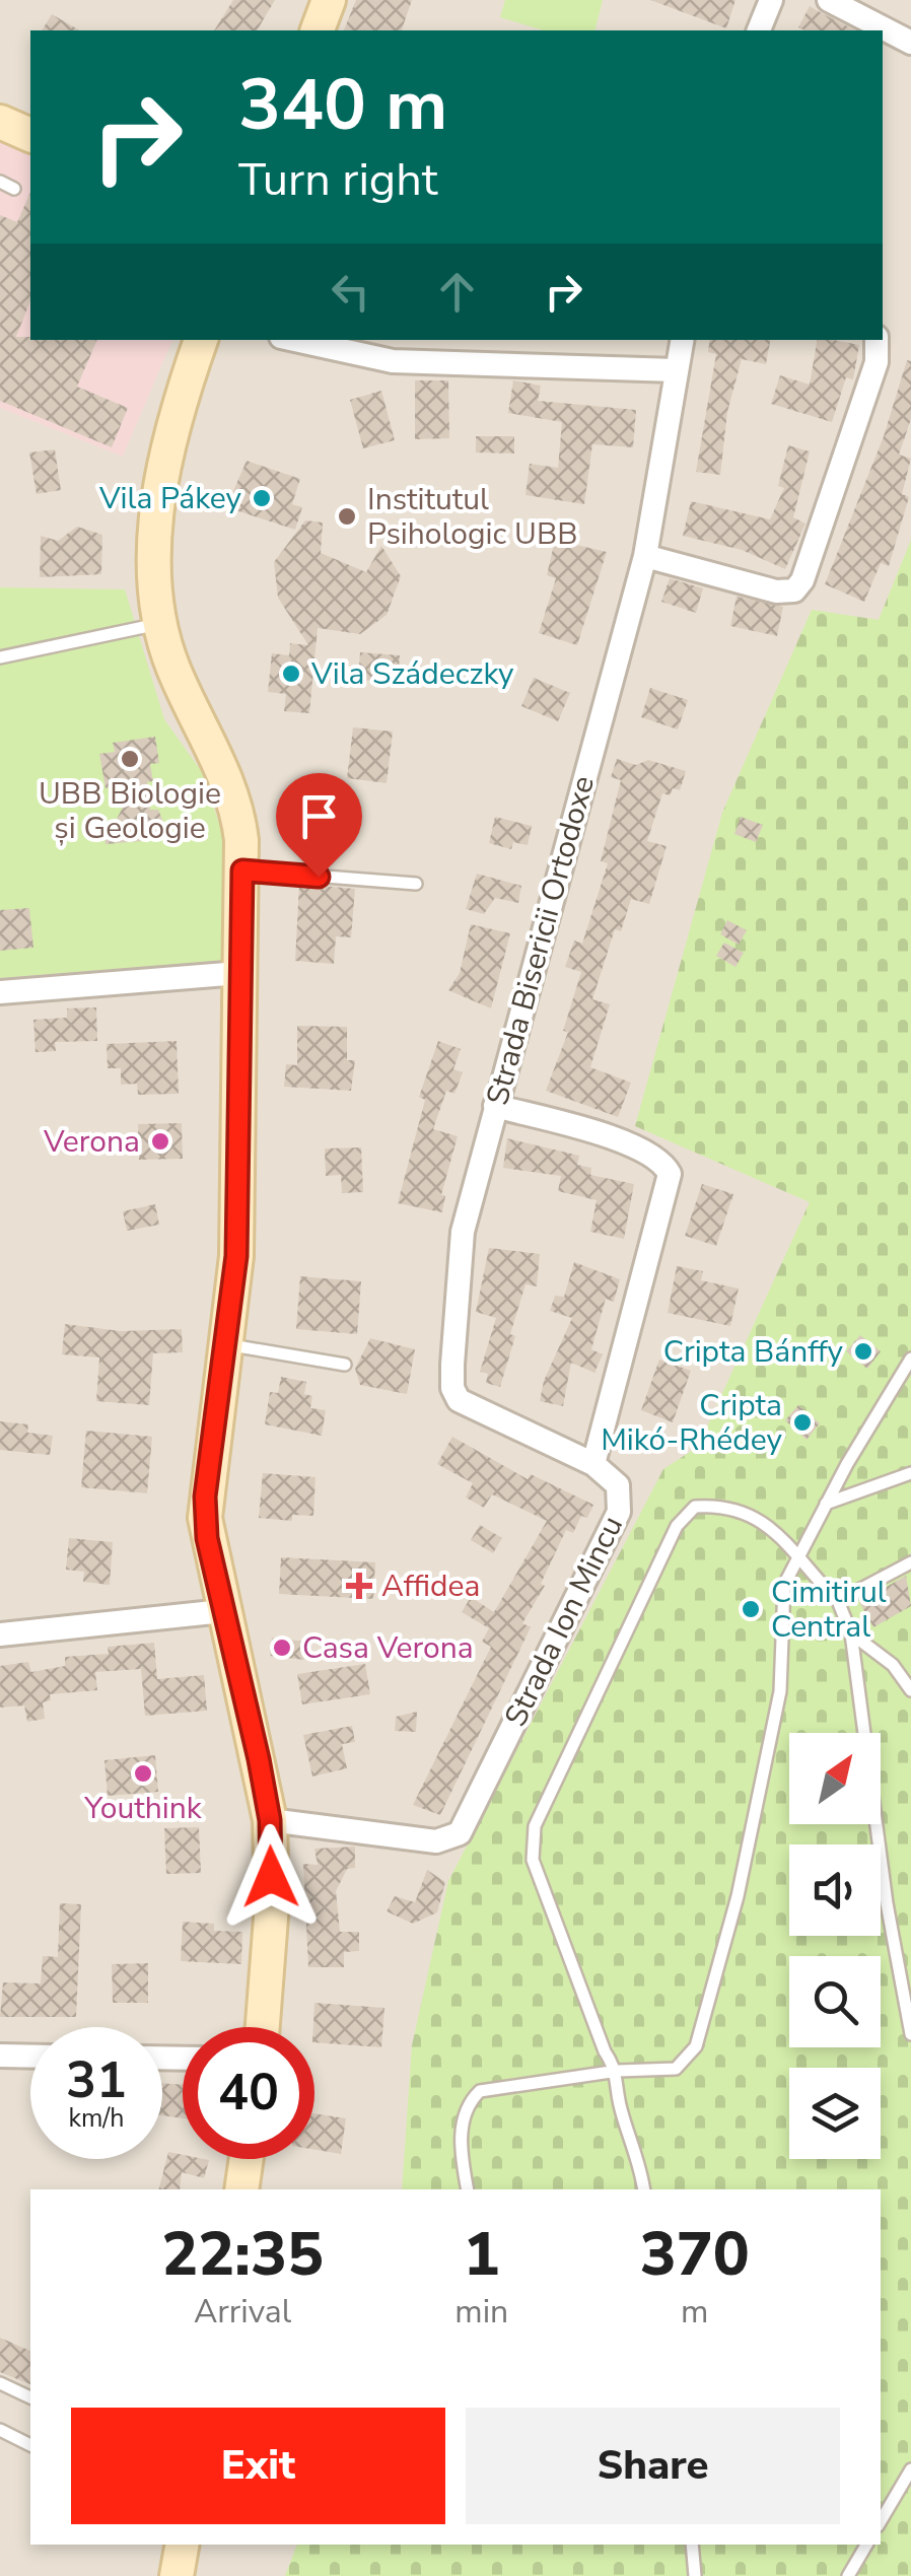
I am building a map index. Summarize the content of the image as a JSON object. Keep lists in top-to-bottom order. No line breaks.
{"streets":{"street":["Strada Bisericii Ortodoxe","Strada Ion Mincu"]},"crossings":[["Strada Bisericii Ortodoxe","Strada Ion Mincu"]],"places":{"other":["Vila Pákey","Institutul Psihologic UBB","Vila Szádeczky","UBB Biologie și Geologie","Verona","Cripta Bánffy","Cripta Mikó-Rhédey","Cimitirul Central","Casa Verona","Youthink"],"health":["Affidea"]},"north":"top right","page":{"turn":["340 m","Turn right"],"speed":"31 km/h","limit":"40","eta":["22:35","Arrival","1","min","370","m"],"buttons":["Exit","Share"]}}
